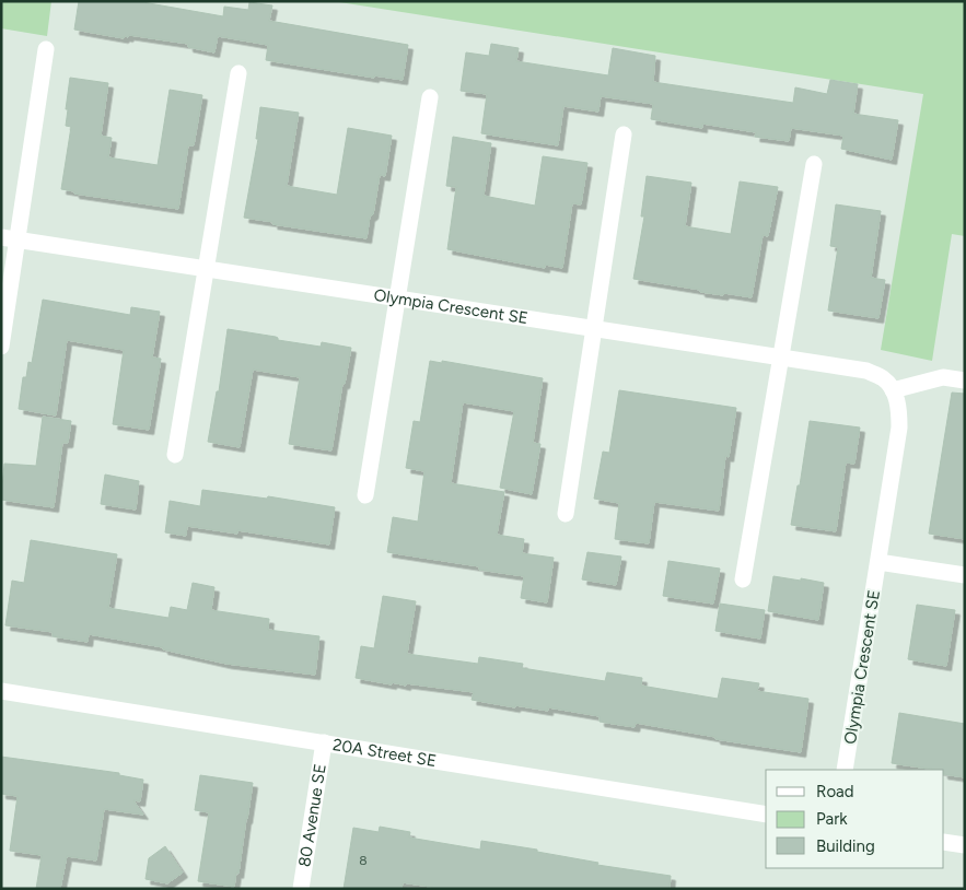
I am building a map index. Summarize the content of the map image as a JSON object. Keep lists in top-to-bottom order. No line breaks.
{"streets":{"street":["Olympia Crescent SE","20A Street SE","80 Avenue SE"]},"crossings":[["20A Street SE","80 Avenue SE"]],"house_numbers":["8"],"legend":["Road","Park","Building"]}
